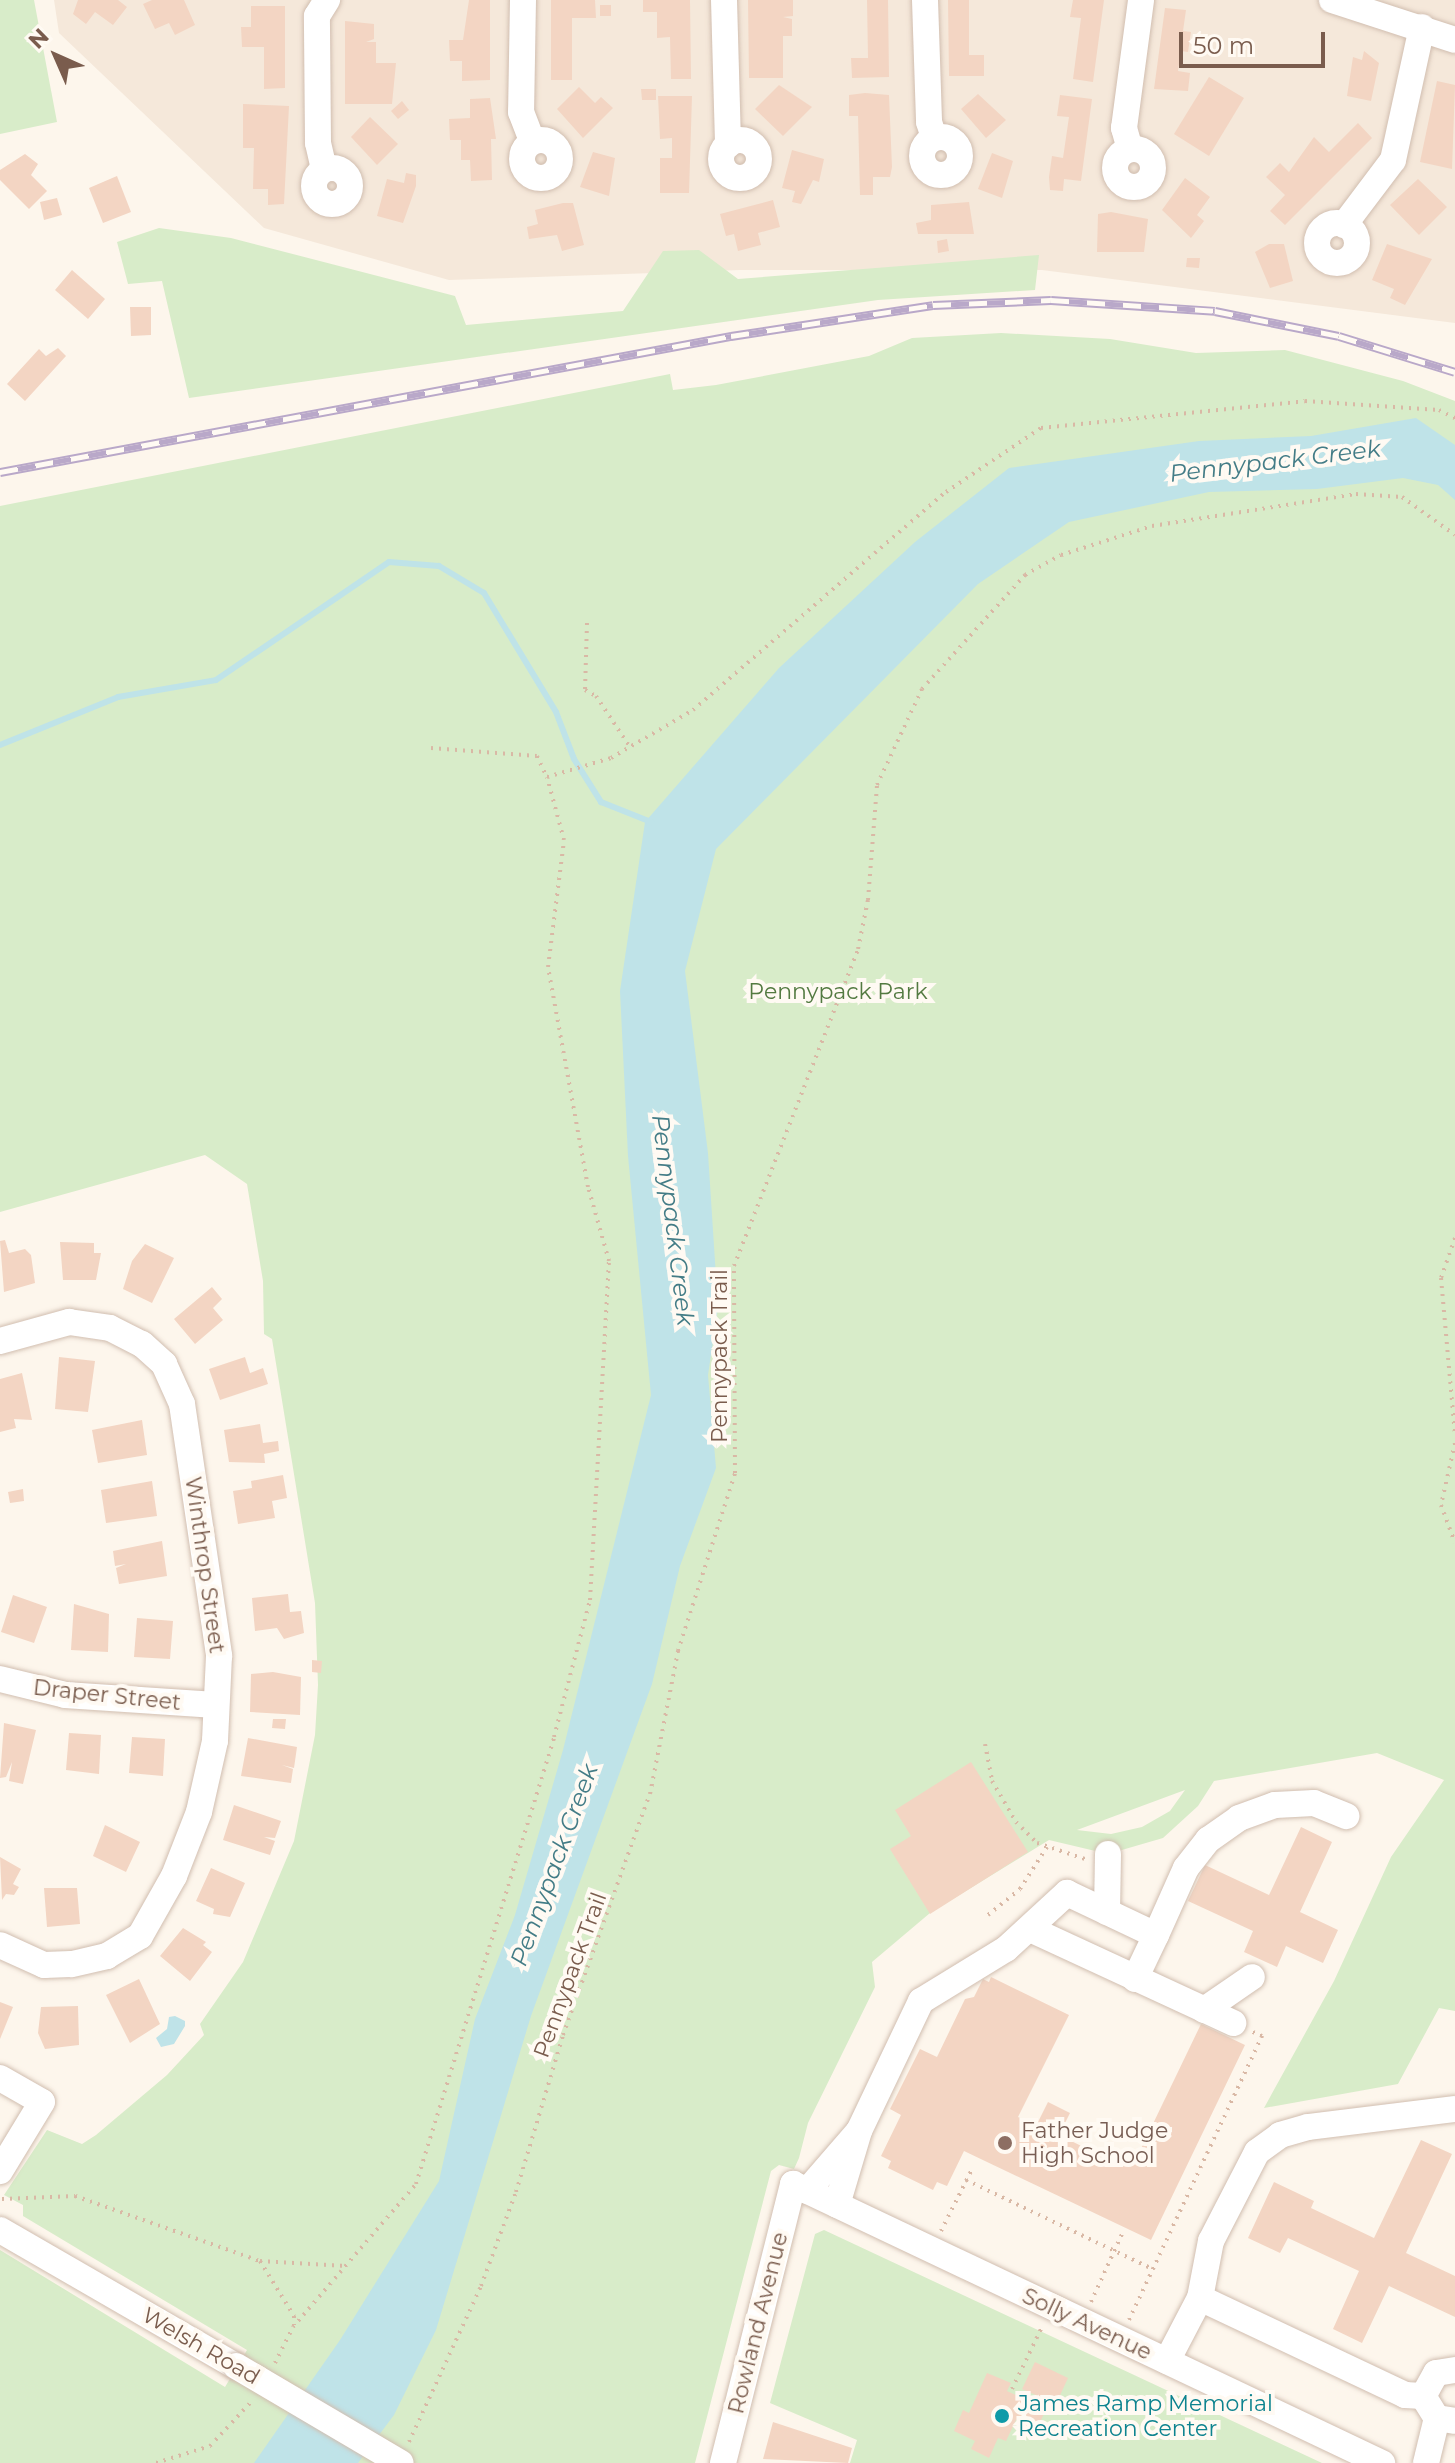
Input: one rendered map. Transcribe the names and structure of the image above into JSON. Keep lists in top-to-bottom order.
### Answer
{
  "streets": {
    "street": [
      "Winthrop Street",
      "Draper Street",
      "Rowland Avenue",
      "Solly Avenue",
      "Welsh Road"
    ],
    "path": ["Pennypack Trail"]
  },
  "crossings": [
    ["Pennypack Trail", "Welsh Road"],
    ["Winthrop Street", "Draper Street"],
    ["Rowland Avenue", "Solly Avenue"]
  ],
  "water": ["Pennypack Creek"],
  "parks": ["Pennypack Park"],
  "places": ["Father Judge High School", "James Ramp Memorial Recreation Center"],
  "scale_bar": "50 m",
  "north": "top left"
}
